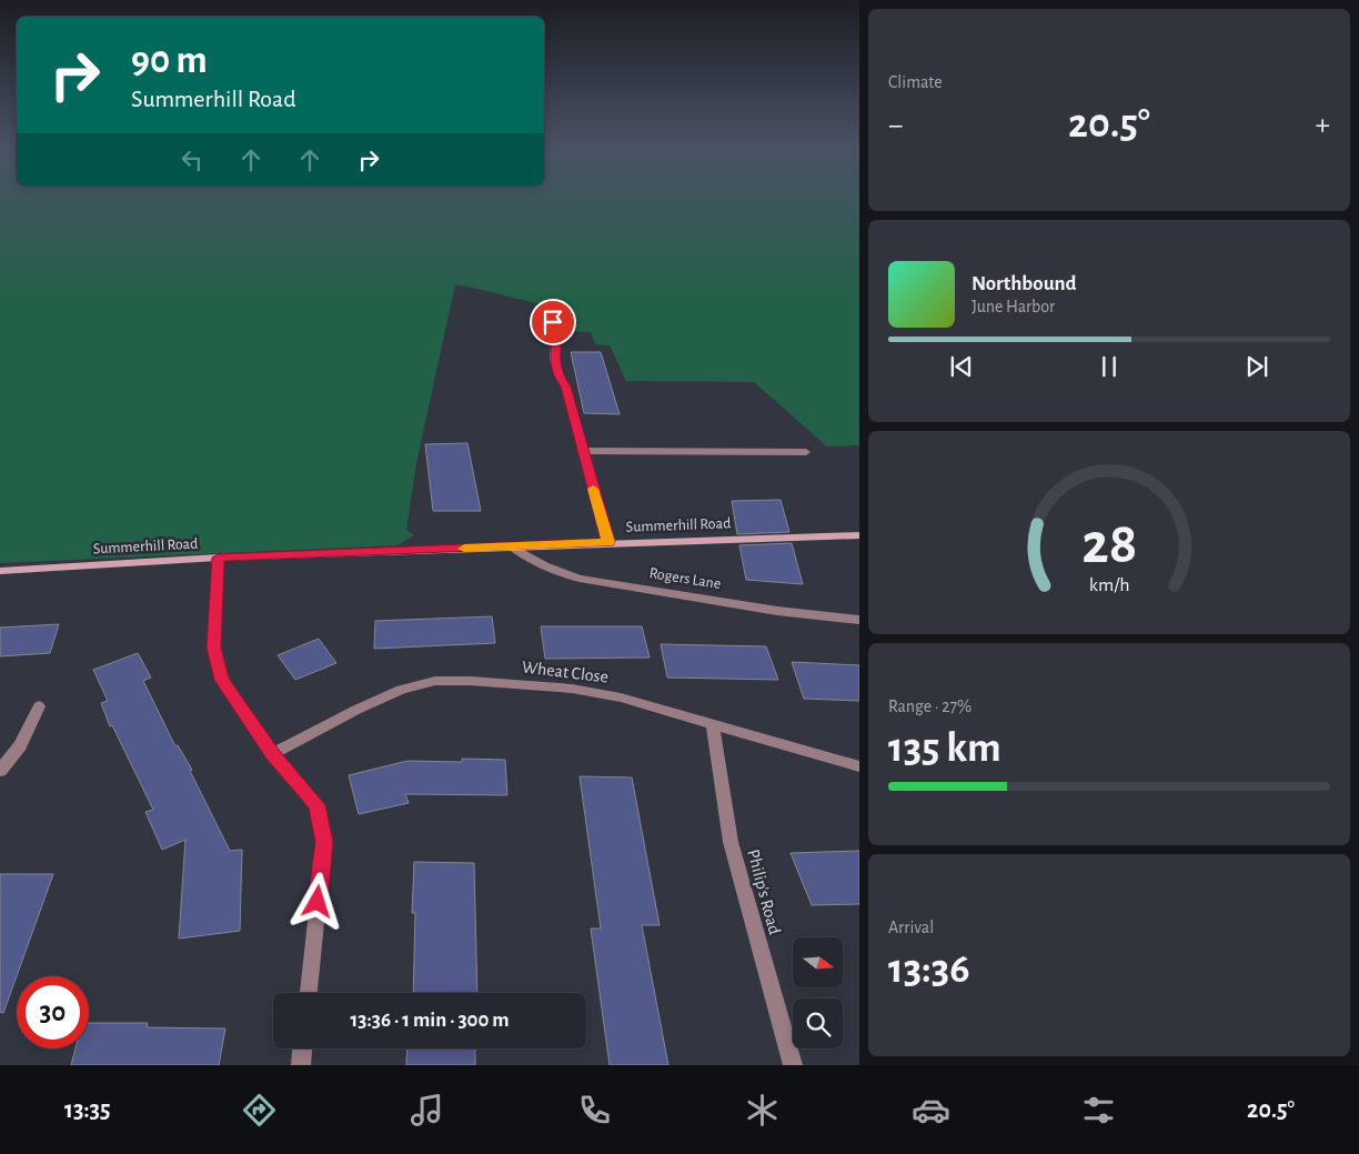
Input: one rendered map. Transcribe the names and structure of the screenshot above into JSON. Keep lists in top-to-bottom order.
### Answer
{
  "streets": {
    "street": [
      "Summerhill Road",
      "Rogers Lane",
      "Wheat Close",
      "Philip's Road"
    ]
  },
  "crossings": [
    ["Summerhill Road", "Rogers Lane"],
    ["Wheat Close", "Philip's Road"]
  ],
  "north": "right",
  "page": {
    "tile": [
      "Climate",
      ["Range · 27%", "135 km"],
      ["Arrival", "13:36"]
    ],
    "turn": ["90 m", "Summerhill Road"],
    "heat": ["−", "20.5°", "+"],
    "song": ["Northbound", "June Harbor"],
    "limit": "30",
    "trip": "13:36 · 1 min · 300 m",
    "tabs": ["13:35", "20.5°"],
    "gauge": ["28", "km/h"]
  }
}
